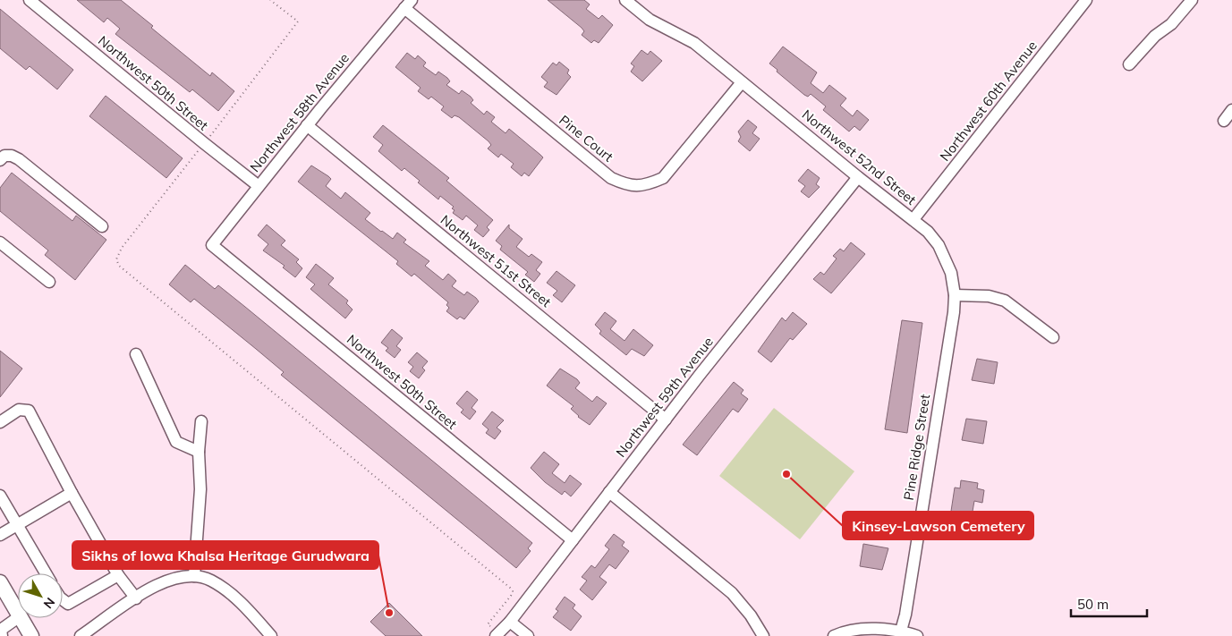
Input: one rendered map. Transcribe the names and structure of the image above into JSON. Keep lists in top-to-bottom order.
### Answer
{
  "streets": {
    "street": [
      "Northwest 50th Street",
      "Northwest 60th Avenue",
      "Northwest 58th Avenue",
      "Pine Court",
      "Northwest 52nd Street",
      "Northwest 51st Street",
      "Northwest 59th Avenue",
      "Pine Ridge Street"
    ]
  },
  "crossings": [
    ["Northwest 50th Street", "Northwest 58th Avenue"],
    ["Northwest 50th Street", "Northwest 59th Avenue"],
    ["Northwest 60th Avenue", "Northwest 52nd Street"],
    ["Northwest 58th Avenue", "Pine Court"],
    ["Northwest 58th Avenue", "Northwest 51st Street"],
    ["Pine Court", "Northwest 52nd Street"],
    ["Northwest 52nd Street", "Northwest 59th Avenue"],
    ["Northwest 52nd Street", "Pine Ridge Street"],
    ["Northwest 51st Street", "Northwest 59th Avenue"]
  ],
  "places": ["Kinsey-Lawson Cemetery", "Sikhs of Iowa Khalsa Heritage Gurudwara"],
  "scale_bar": "50 m",
  "north": "bottom right"
}
